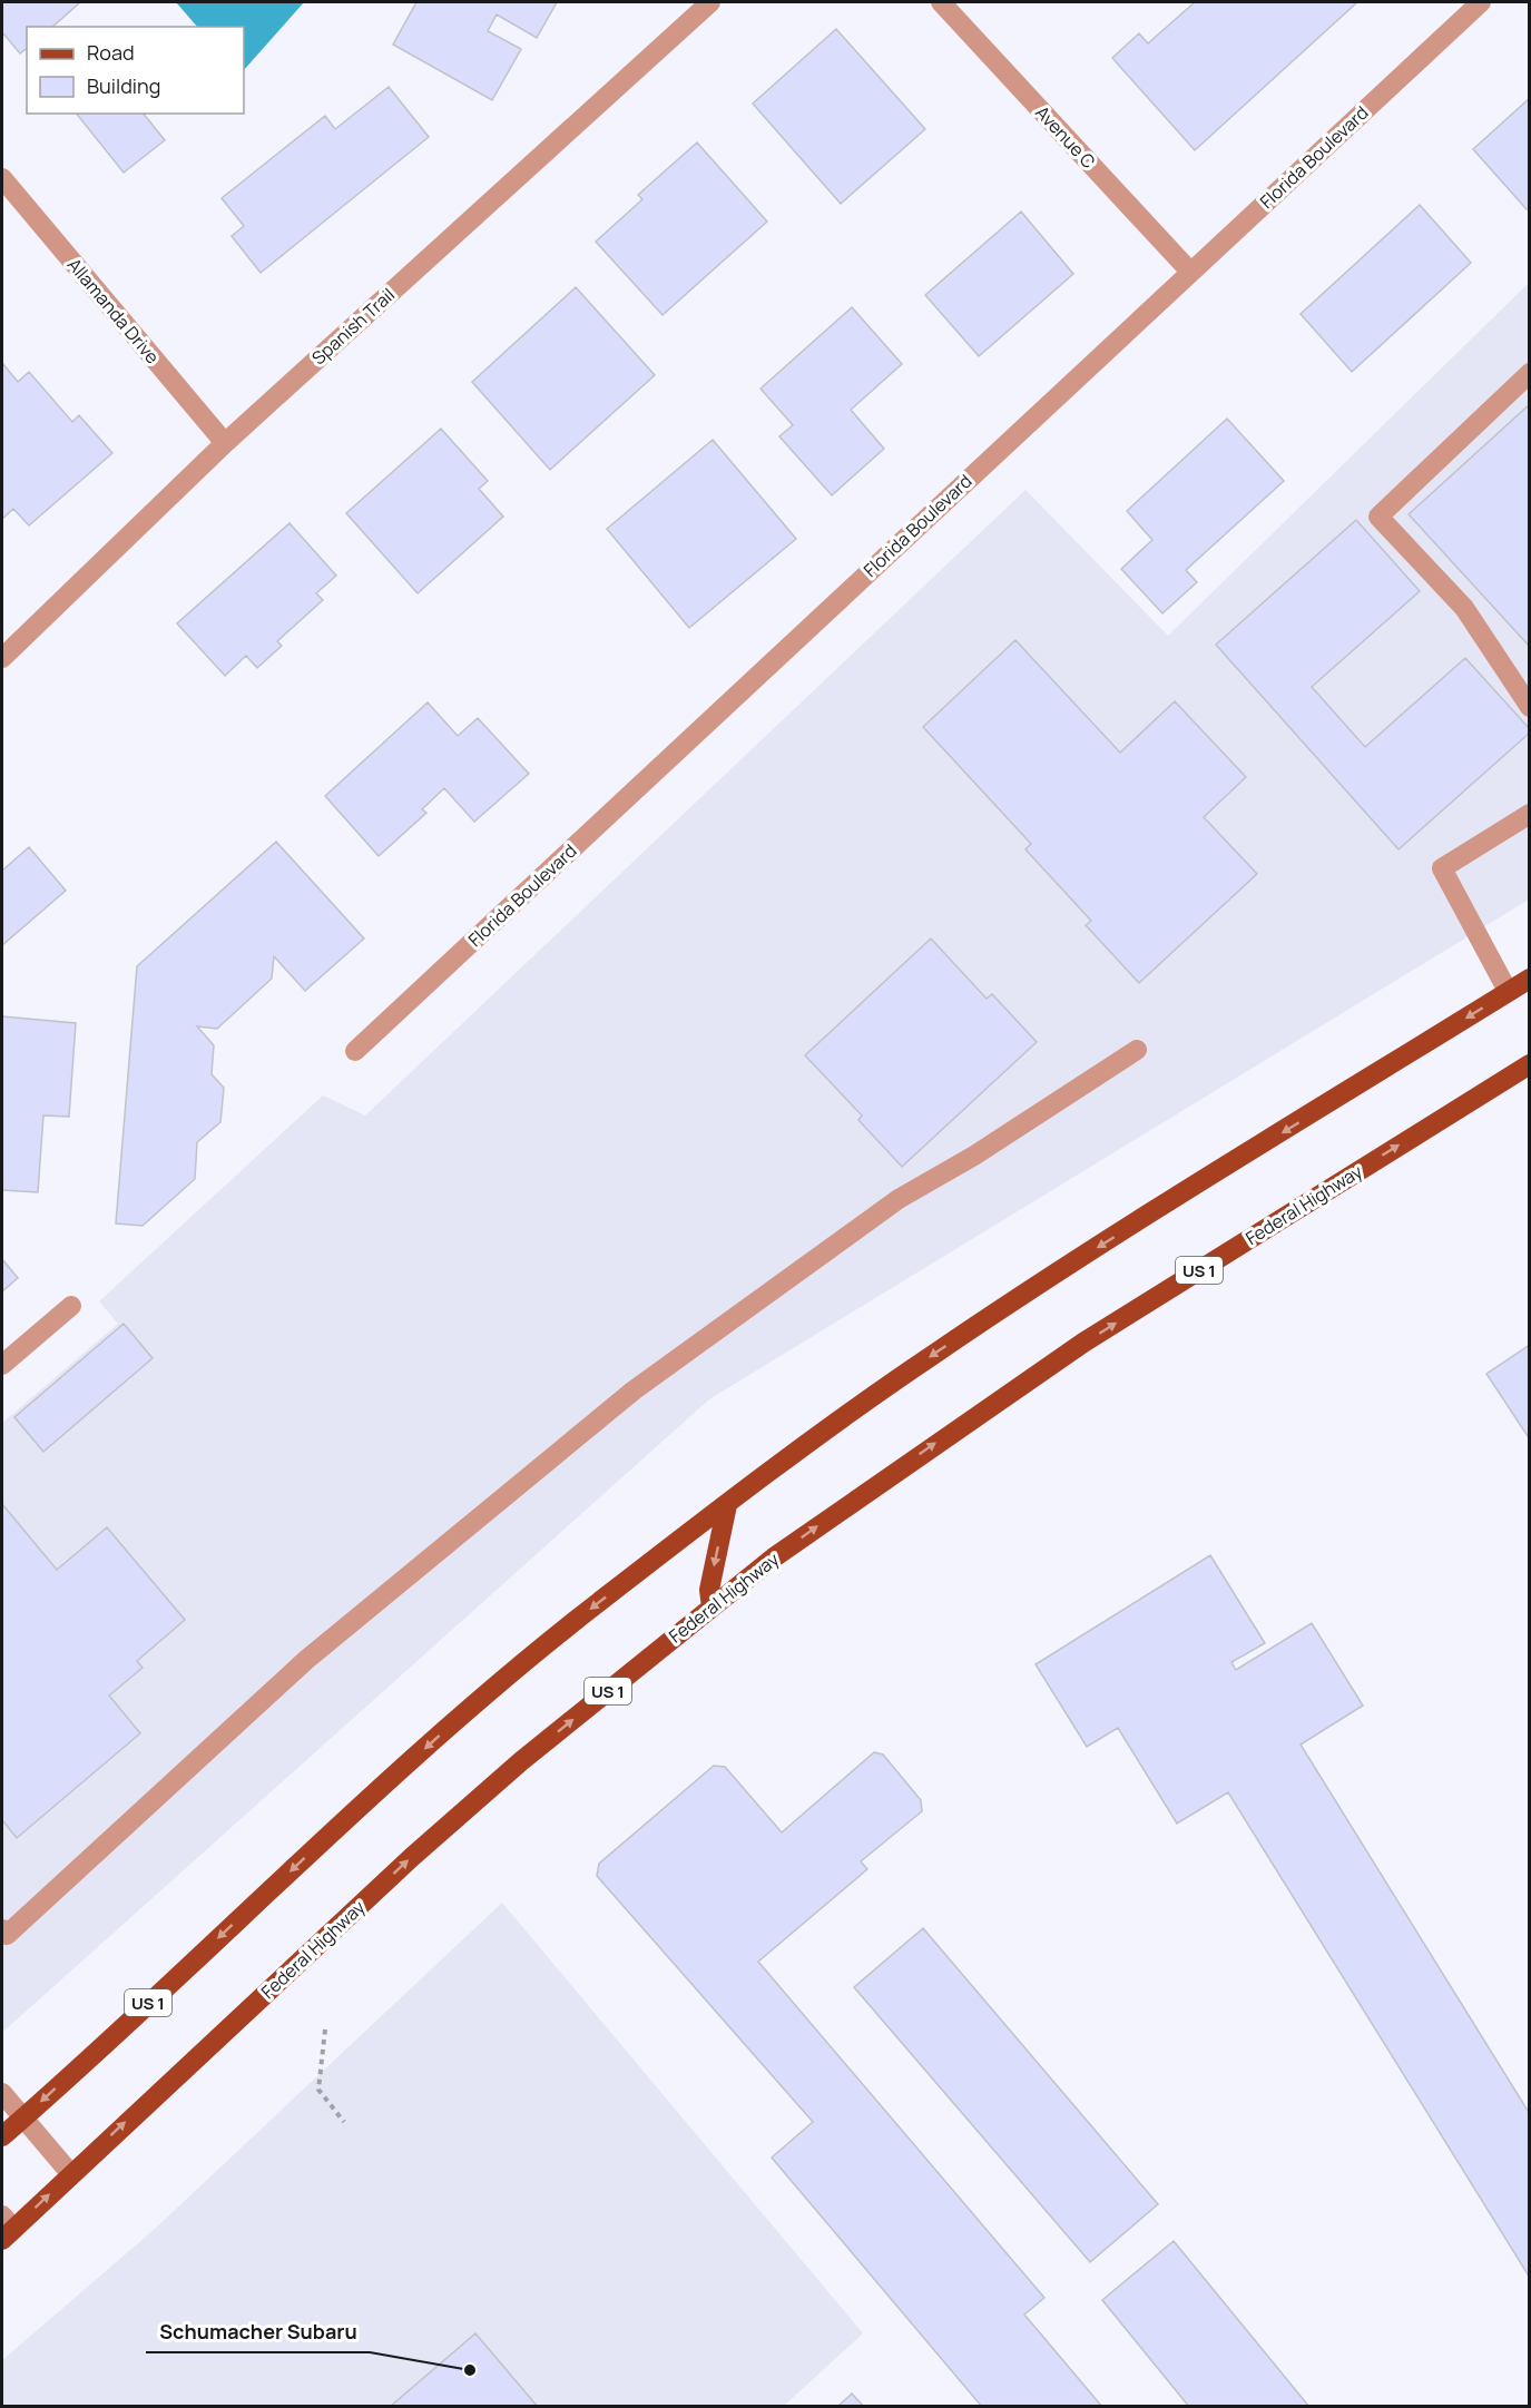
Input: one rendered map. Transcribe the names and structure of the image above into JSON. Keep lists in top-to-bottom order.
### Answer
{
  "streets": {
    "main road": ["Federal Highway", "US 1"],
    "street": [
      "Avenue C",
      "Florida Boulevard",
      "Allamanda Drive",
      "Spanish Trail"
    ]
  },
  "crossings": [
    ["Avenue C", "Florida Boulevard"],
    ["Allamanda Drive", "Spanish Trail"]
  ],
  "places": ["Schumacher Subaru"],
  "legend": ["Road", "Building"]
}
